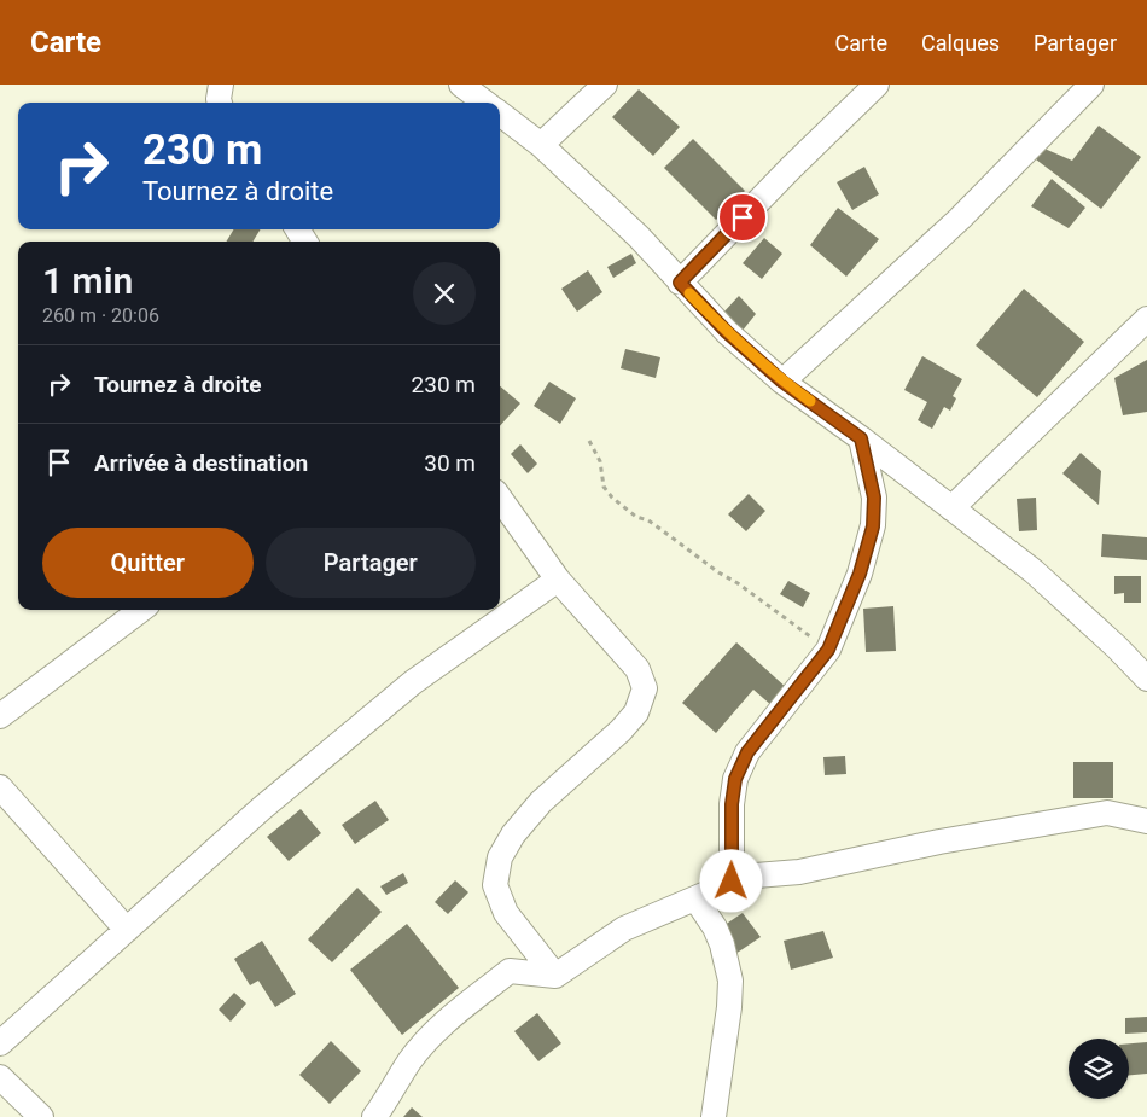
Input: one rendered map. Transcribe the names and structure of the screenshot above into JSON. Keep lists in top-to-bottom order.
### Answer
{
  "page": {
    "header": "Carte",
    "nav": ["Carte", "Calques", "Partager"],
    "turn": ["230 m", "Tournez à droite"],
    "heading": ["1 min", "260 m · 20:06"],
    "list": [
      {
        "name": "Tournez à droite",
        "value": "230 m"
      },
      {
        "name": "Arrivée à destination",
        "value": "30 m"
      }
    ],
    "buttons": ["Quitter", "Partager"]
  }
}
